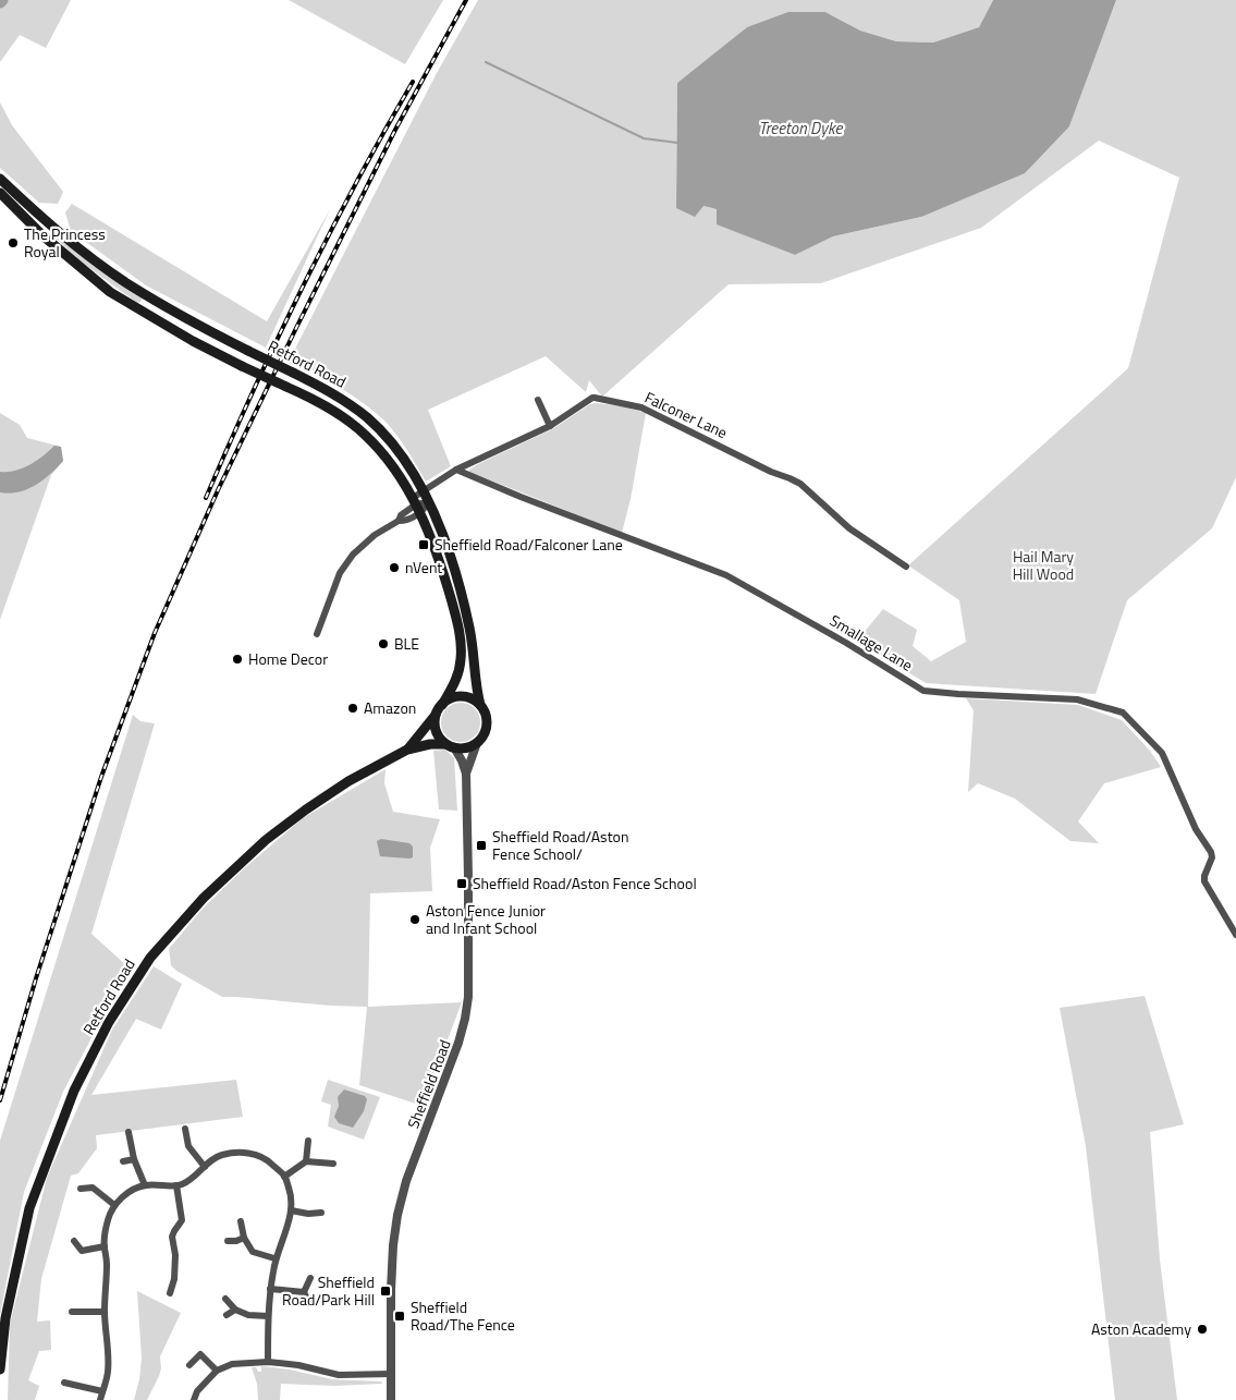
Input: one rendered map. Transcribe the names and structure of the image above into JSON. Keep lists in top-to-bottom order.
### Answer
{
  "streets": {
    "main road": ["Retford Road"],
    "street": ["Falconer Lane", "Smallage Lane", "Sheffield Road"]
  },
  "crossings": [
    ["Retford Road", "Falconer Lane"],
    ["Retford Road", "Sheffield Road"],
    ["Falconer Lane", "Smallage Lane"]
  ],
  "water": ["Treeton Dyke"],
  "parks": ["Hail Mary Hill Wood"],
  "places": {
    "other": [
      "The Princess Royal",
      "nVent",
      "BLE",
      "Home Decor",
      "Amazon",
      "Aston Fence Junior and Infant School",
      "Aston Academy"
    ],
    "transit": [
      "Sheffield Road/Falconer Lane",
      "Sheffield Road/Aston Fence School/",
      "Sheffield Road/Aston Fence School",
      "Sheffield Road/Park Hill",
      "Sheffield Road/The Fence"
    ]
  }
}
